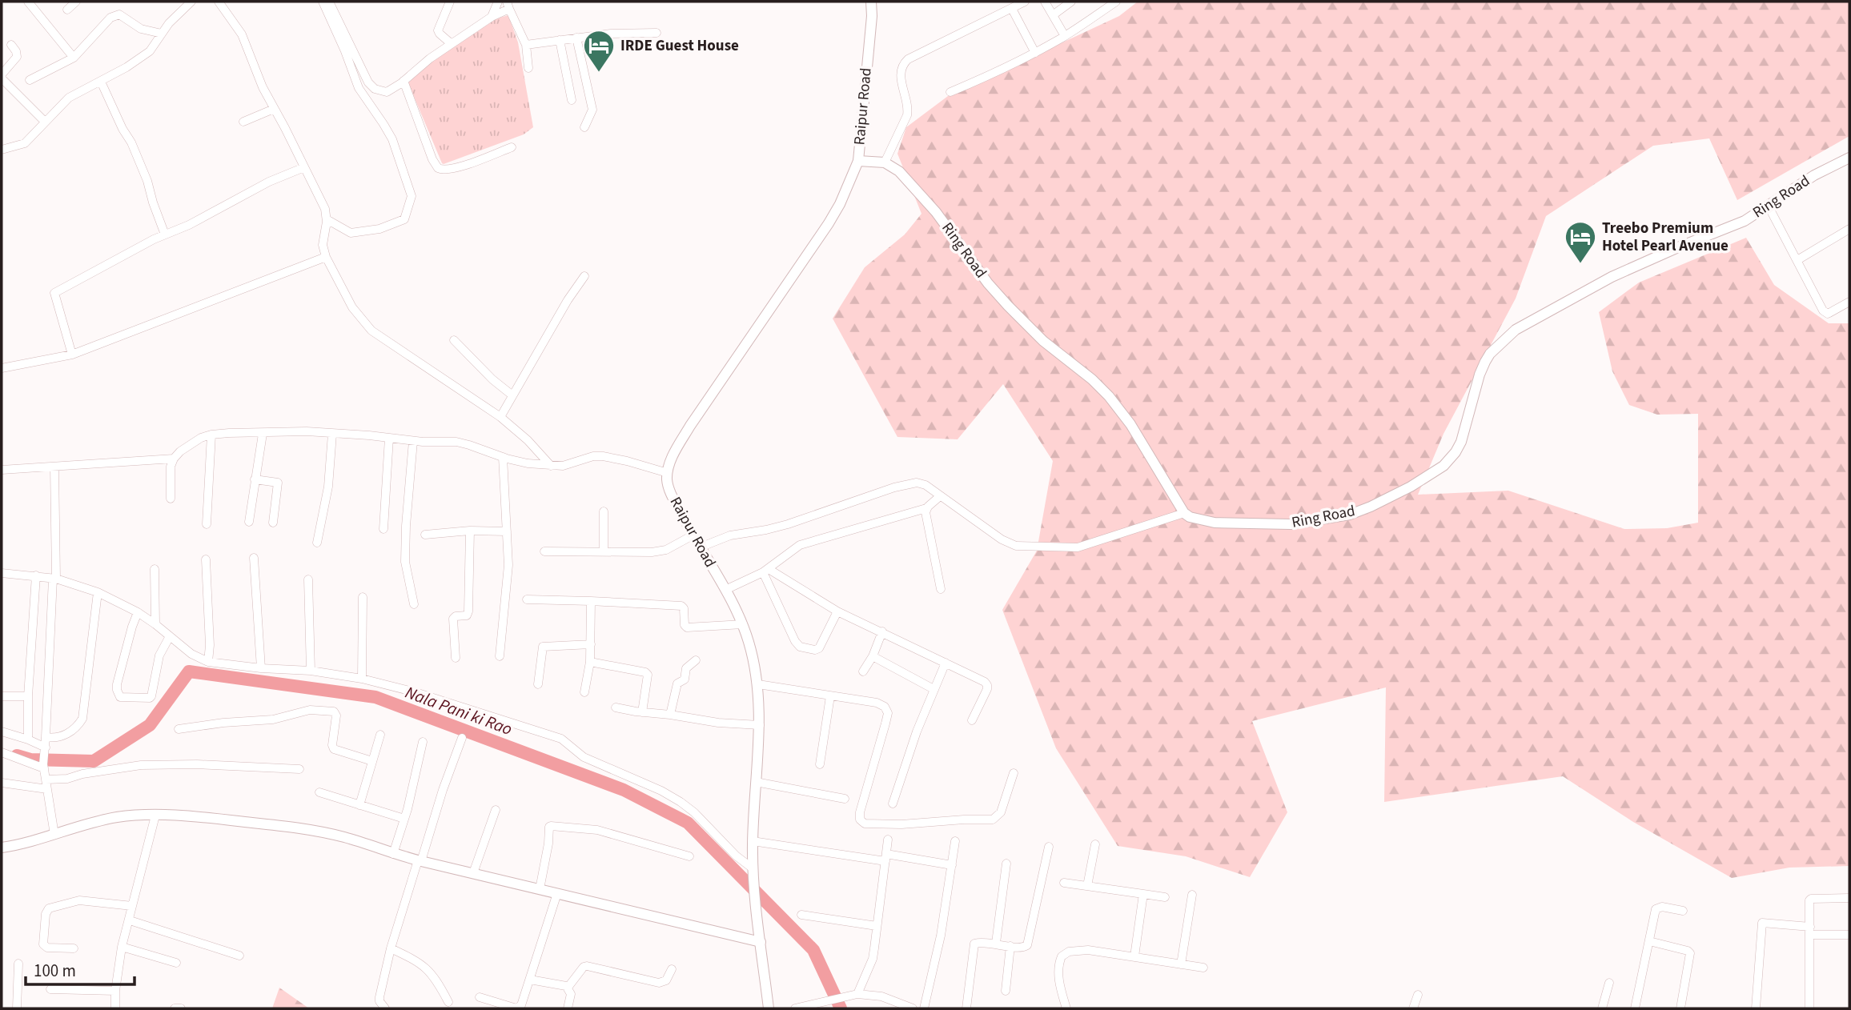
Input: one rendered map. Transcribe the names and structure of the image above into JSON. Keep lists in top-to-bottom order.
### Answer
{
  "streets": {
    "street": ["Raipur Road", "Ring Road"]
  },
  "water": ["Nala Pani ki Rao"],
  "places": {
    "hotel": ["IRDE Guest House", "Treebo Premium Hotel Pearl Avenue"]
  },
  "scale_bar": "100 m"
}
